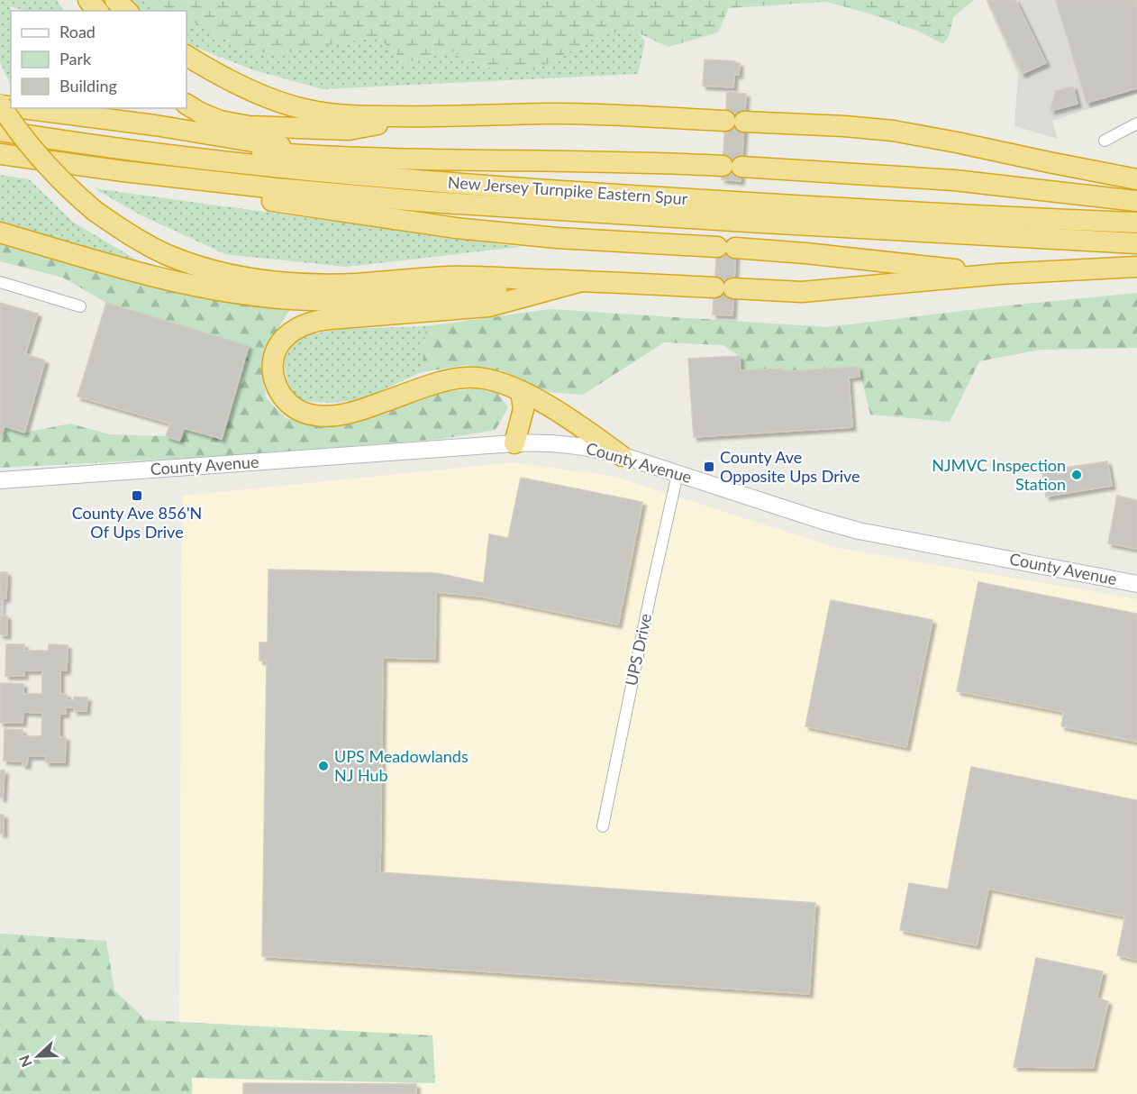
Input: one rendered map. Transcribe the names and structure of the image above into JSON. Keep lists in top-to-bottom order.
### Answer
{
  "streets": {
    "highway": ["New Jersey Turnpike Eastern Spur"],
    "main road": ["County Avenue"],
    "street": ["UPS Drive"]
  },
  "crossings": [
    ["County Avenue", "UPS Drive"]
  ],
  "places": {
    "transit": ["County Ave Opposite Ups Drive", "County Ave 856'N Of Ups Drive"],
    "other": ["NJMVC Inspection Station", "UPS Meadowlands NJ Hub"]
  },
  "legend": ["Road", "Park", "Building"],
  "north": "left"
}
